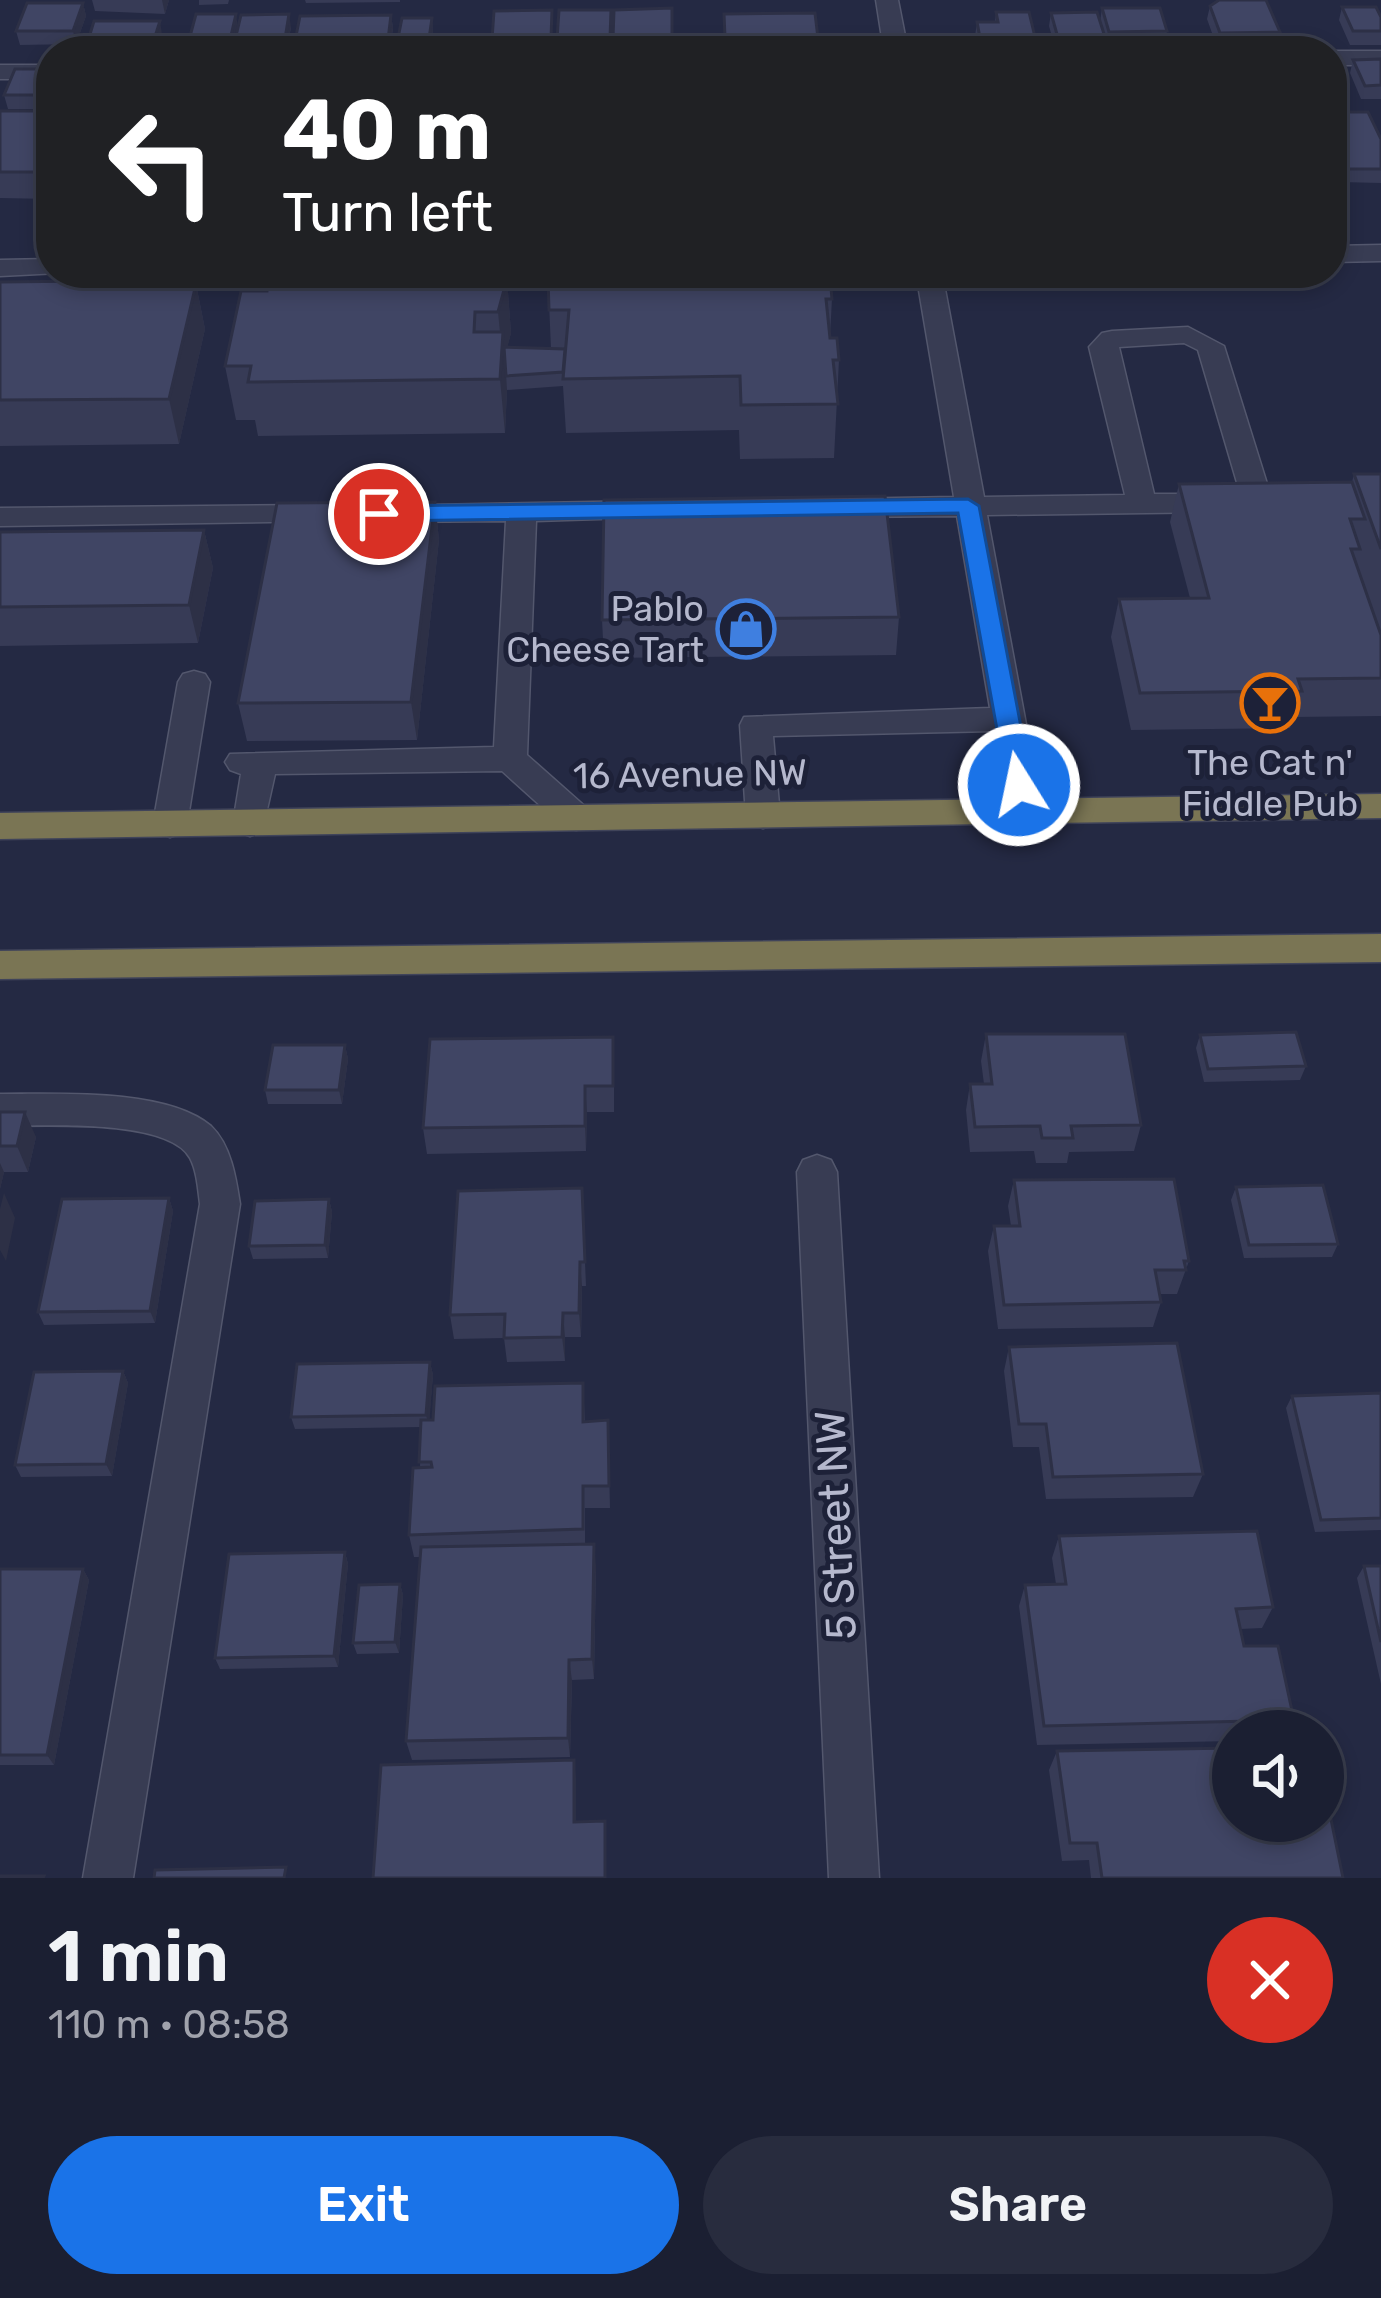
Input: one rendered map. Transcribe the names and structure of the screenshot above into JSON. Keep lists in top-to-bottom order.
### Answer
{
  "streets": {
    "highway": ["16 Avenue NW"],
    "street": ["5 Street NW"]
  },
  "places": {
    "shop": ["Pablo Cheese Tart"],
    "bar": ["The Cat n' Fiddle Pub"]
  },
  "page": {
    "turn": ["40 m", "Turn left"],
    "heading": ["1 min", "110 m · 08:58"],
    "buttons": ["Exit", "Share"]
  }
}
